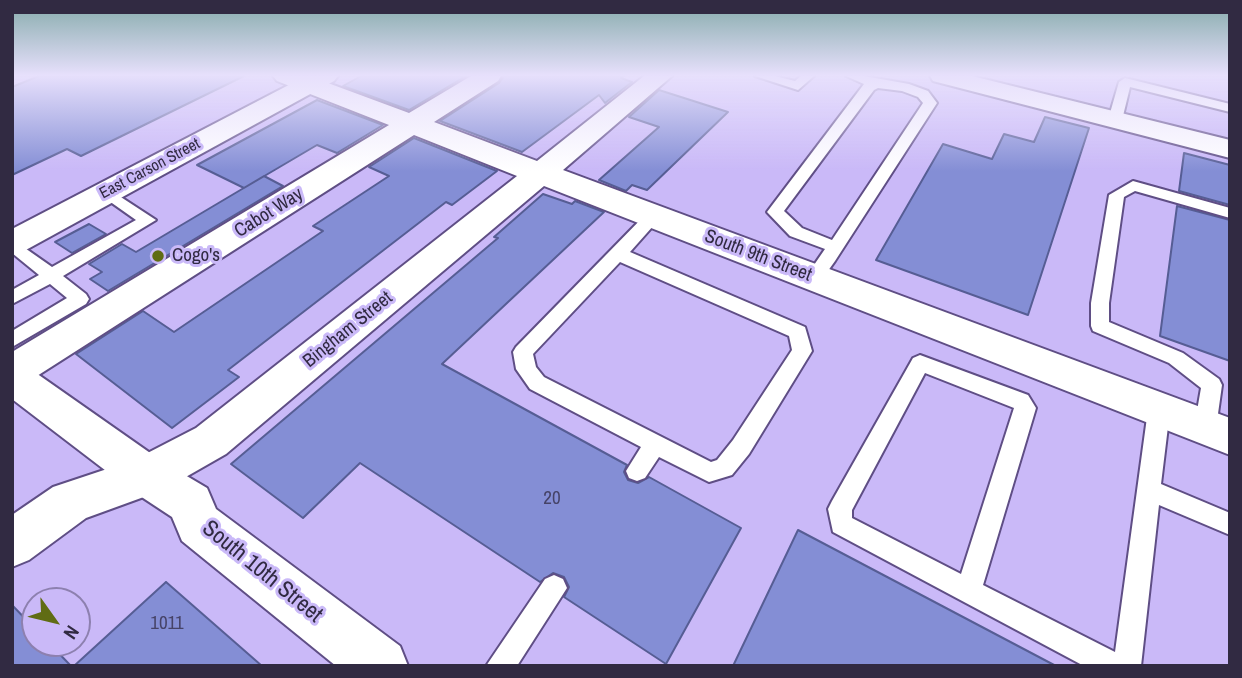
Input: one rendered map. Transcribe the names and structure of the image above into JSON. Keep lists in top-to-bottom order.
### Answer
{
  "streets": {
    "street": [
      "East Carson Street",
      "Cabot Way",
      "South 9th Street",
      "Bingham Street",
      "South 10th Street"
    ]
  },
  "crossings": [
    ["Cabot Way", "South 9th Street"],
    ["Cabot Way", "South 10th Street"],
    ["South 9th Street", "Bingham Street"],
    ["Bingham Street", "South 10th Street"]
  ],
  "places": ["Cogo's"],
  "house_numbers": ["20", "1011"],
  "north": "bottom right"
}
